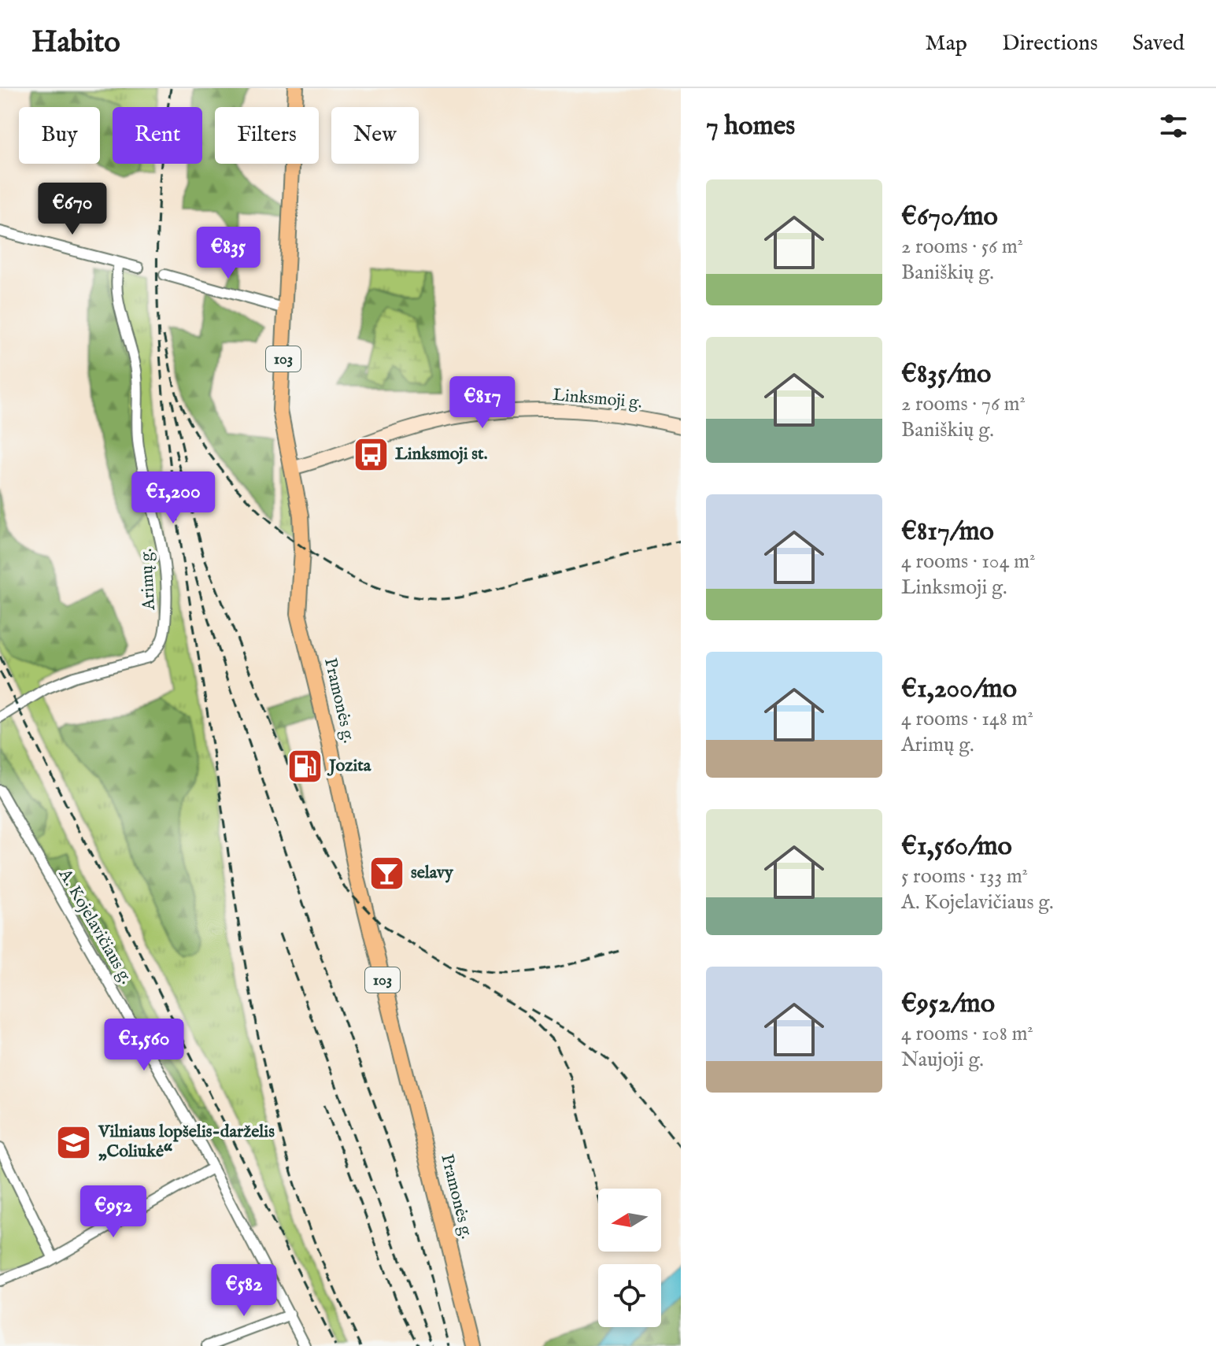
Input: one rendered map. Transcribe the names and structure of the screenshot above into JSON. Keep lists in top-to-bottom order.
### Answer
{
  "streets": {
    "main road": ["103", "Linksmoji g.", "Pramonės g."],
    "street": ["Arimų g.", "A. Kojelavičiaus g."]
  },
  "crossings": [
    ["Linksmoji g.", "Pramonės g."]
  ],
  "places": {
    "bus stop": ["Linksmoji st."],
    "fuel station": ["Jozita"],
    "bar": ["selavy"],
    "school or university": ["Vilniaus lopšelis-darželis „Coliukė“"]
  },
  "north": "left",
  "page": {
    "header": "Habito",
    "nav": ["Map", "Directions", "Saved"],
    "heading": "7 homes",
    "chip": [
      "Buy",
      "Rent",
      "Filters",
      "New"
    ],
    "list": [
      {
        "name": "€670/mo",
        "note": "2 rooms · 56 m² · Baniškių g."
      },
      {
        "name": "€835/mo",
        "note": "2 rooms · 76 m² · Baniškių g."
      },
      {
        "name": "€817/mo",
        "note": "4 rooms · 104 m² · Linksmoji g."
      },
      {
        "name": "€1,200/mo",
        "note": "4 rooms · 148 m² · Arimų g."
      },
      {
        "name": "€1,560/mo",
        "note": "5 rooms · 133 m² · A. Kojelavičiaus g."
      },
      {
        "name": "€952/mo",
        "note": "4 rooms · 108 m² · Naujoji g."
      }
    ],
    "price": [
      "€670",
      "€835",
      "€817",
      "€1,200",
      "€1,560",
      "€952",
      "€582"
    ]
  }
}
